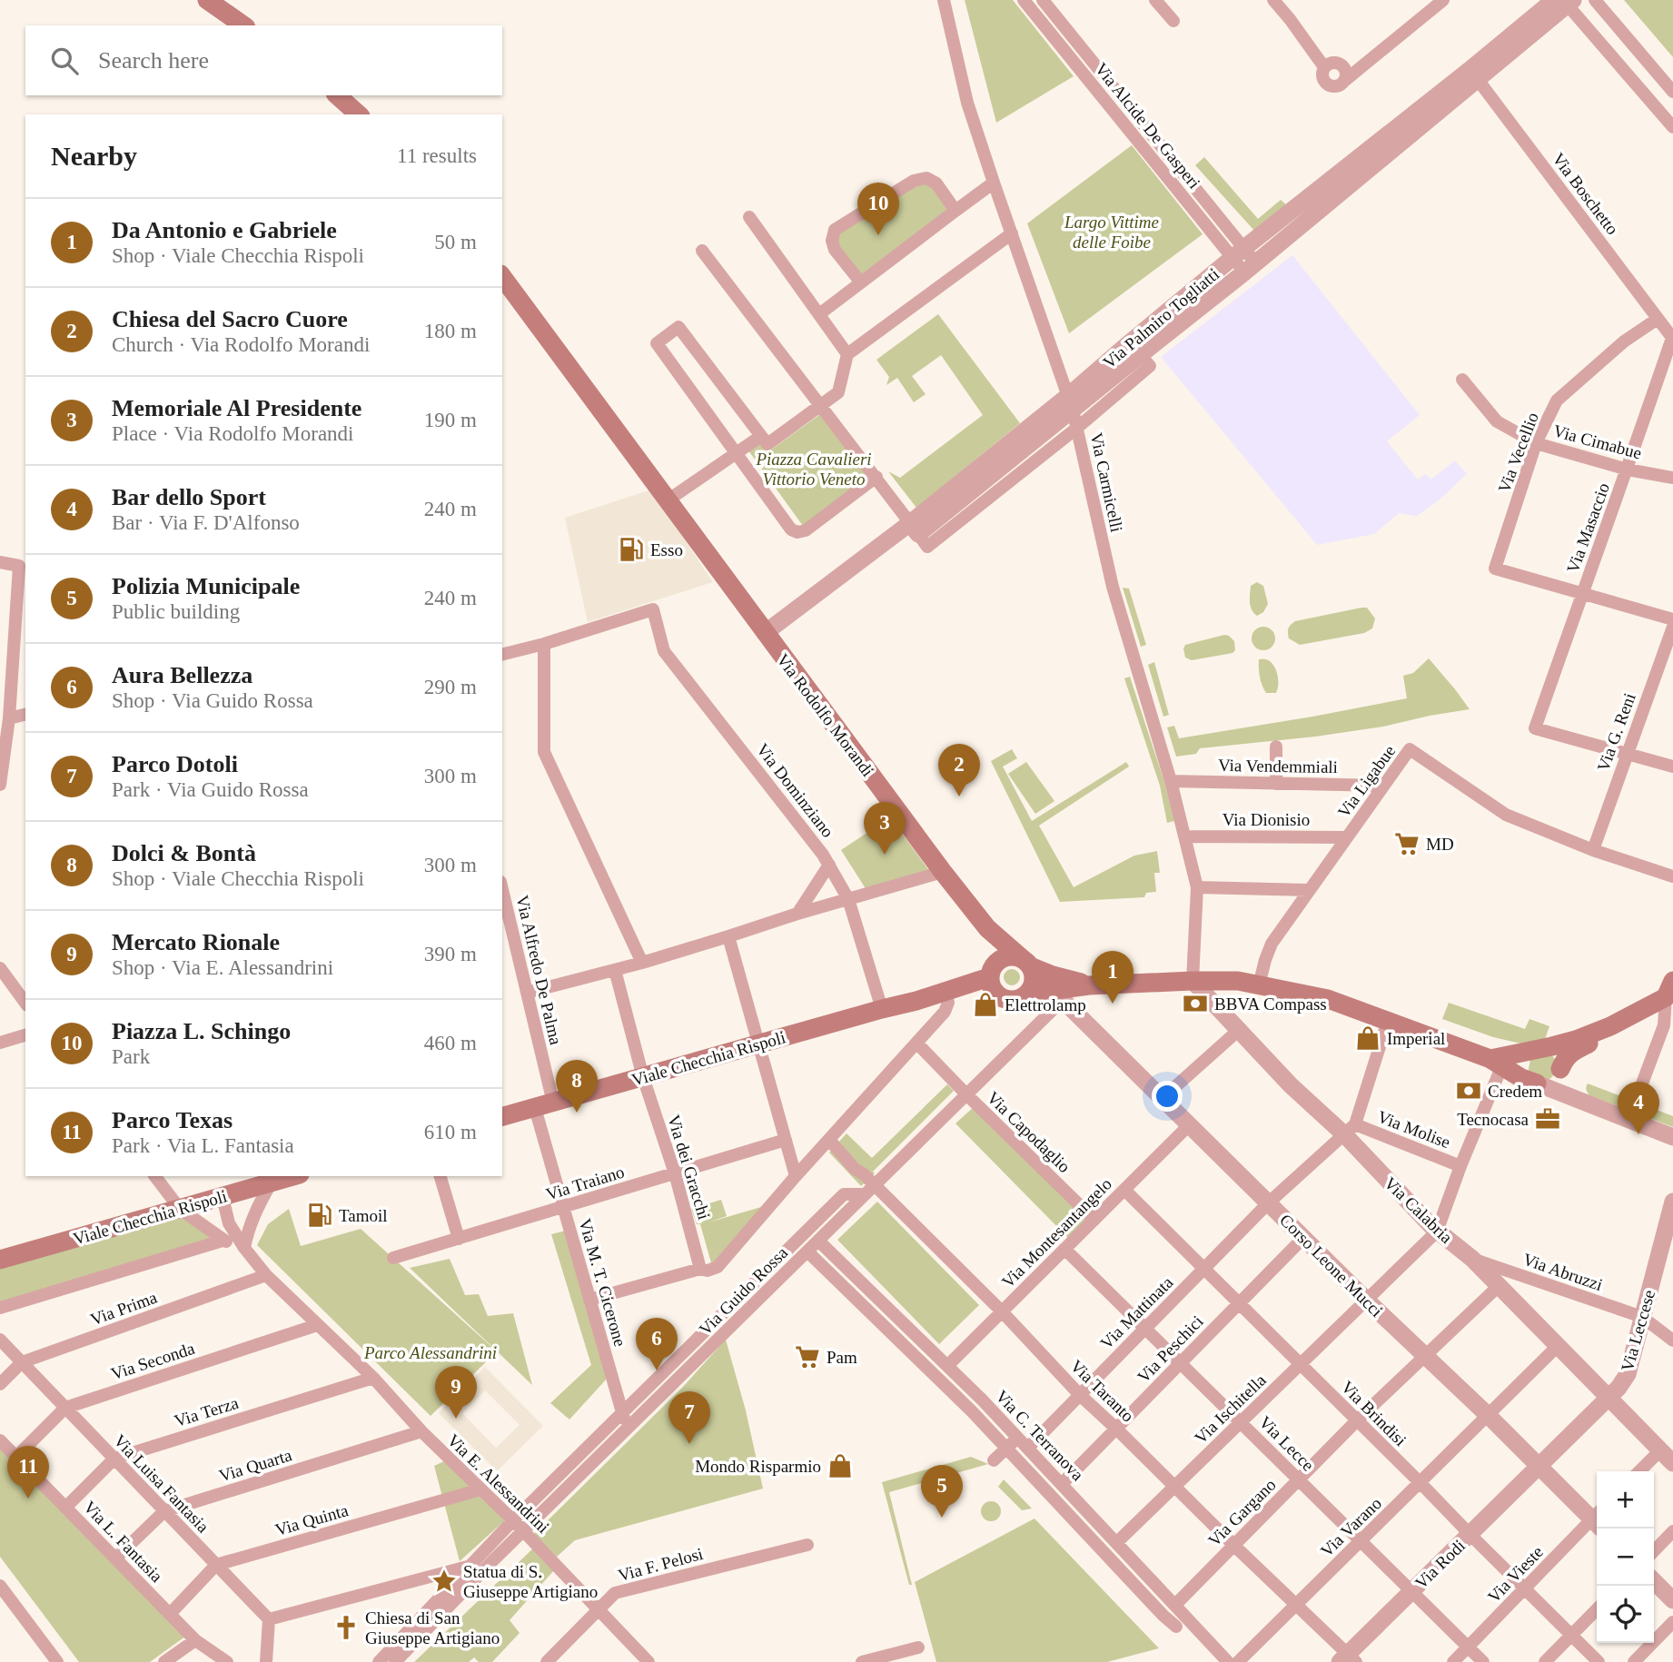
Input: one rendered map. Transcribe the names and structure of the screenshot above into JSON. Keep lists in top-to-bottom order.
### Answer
{
  "streets": {
    "main road": ["Via Rodolfo Morandi", "Viale Checchia Rispoli"],
    "street": [
      "Via Alcide De Gasperi",
      "Via Boschetto",
      "Via Palmiro Togliatti",
      "Via Cimabue",
      "Via Vecellio",
      "Via Carmicelli",
      "Via Masaccio",
      "Via G. Reni",
      "Via Vendemmiali",
      "Via Ligabue",
      "Via Dominziano",
      "Via Dionisio",
      "Via Alfredo De Palma",
      "Via Molise",
      "Via Capodaglio",
      "Via dei Gracchi",
      "Via Traiano",
      "Via Calabria",
      "Via Montesantangelo",
      "Corso Leone Mucci",
      "Via Abruzzi",
      "Via M. T. Cicerone",
      "Via Guido Rossa",
      "Via Prima",
      "Via Mattinata",
      "Via Leccese",
      "Via Peschici",
      "Via Seconda",
      "Via Taranto",
      "Via Ischitella",
      "Via Terza",
      "Via Brindisi",
      "Via C. Terranova",
      "Via Lecce",
      "Via Quarta",
      "Via Luisa Fantasia",
      "Via E. Alessandrini",
      "Via Gargano",
      "Via Quinta",
      "Via Varano",
      "Via L. Fantasia",
      "Via F. Pelosi",
      "Via Rodi",
      "Via Vieste"
    ]
  },
  "crossings": [
    ["Via Alcide De Gasperi", "Via Palmiro Togliatti"],
    ["Via Boschetto", "Via Palmiro Togliatti"],
    ["Via Boschetto", "Via Vecellio"],
    ["Via Boschetto", "Via Masaccio"],
    ["Via Palmiro Togliatti", "Via Carmicelli"],
    ["Via Palmiro Togliatti", "Via Rodolfo Morandi"],
    ["Via Cimabue", "Via Vecellio"],
    ["Via Cimabue", "Via Masaccio"],
    ["Via Vecellio", "Via Masaccio"],
    ["Via Carmicelli", "Via Vendemmiali"],
    ["Via Carmicelli", "Via Dionisio"],
    ["Via Carmicelli", "Viale Checchia Rispoli"],
    ["Via Carmicelli", "Via Calabria"],
    ["Via Masaccio", "Via G. Reni"],
    ["Via Rodolfo Morandi", "Viale Checchia Rispoli"],
    ["Via G. Reni", "Via Ligabue"],
    ["Via Vendemmiali", "Via Ligabue"],
    ["Via Ligabue", "Via Dionisio"],
    ["Via Ligabue", "Viale Checchia Rispoli"],
    ["Via Dominziano", "Viale Checchia Rispoli"],
    ["Via Alfredo De Palma", "Viale Checchia Rispoli"],
    ["Via Alfredo De Palma", "Via M. T. Cicerone"],
    ["Viale Checchia Rispoli", "Via dei Gracchi"],
    ["Viale Checchia Rispoli", "Via Calabria"],
    ["Viale Checchia Rispoli", "Corso Leone Mucci"],
    ["Viale Checchia Rispoli", "Via M. T. Cicerone"],
    ["Viale Checchia Rispoli", "Via Guido Rossa"],
    ["Viale Checchia Rispoli", "Via E. Alessandrini"],
    ["Via Molise", "Via Calabria"],
    ["Via Molise", "Via Mattinata"],
    ["Via Capodaglio", "Via Montesantangelo"],
    ["Via Capodaglio", "Via Guido Rossa"],
    ["Via dei Gracchi", "Via Traiano"],
    ["Via Traiano", "Via M. T. Cicerone"],
    ["Via Calabria", "Via Abruzzi"],
    ["Via Calabria", "Via Mattinata"],
    ["Via Calabria", "Via Leccese"],
    ["Via Calabria", "Via Ischitella"],
    ["Via Calabria", "Via Gargano"],
    ["Via Calabria", "Via Varano"],
    ["Via Montesantangelo", "Corso Leone Mucci"],
    ["Via Montesantangelo", "Via Taranto"],
    ["Via Montesantangelo", "Via Brindisi"],
    ["Via Montesantangelo", "Via C. Terranova"],
    ["Via Montesantangelo", "Via Lecce"],
    ["Corso Leone Mucci", "Via Guido Rossa"],
    ["Corso Leone Mucci", "Via Mattinata"],
    ["Corso Leone Mucci", "Via Leccese"],
    ["Corso Leone Mucci", "Via Peschici"],
    ["Corso Leone Mucci", "Via Ischitella"],
    ["Corso Leone Mucci", "Via Gargano"],
    ["Corso Leone Mucci", "Via Varano"],
    ["Corso Leone Mucci", "Via Rodi"],
    ["Via Abruzzi", "Via Leccese"],
    ["Via M. T. Cicerone", "Via Guido Rossa"],
    ["Via Guido Rossa", "Via Taranto"],
    ["Via Guido Rossa", "Via C. Terranova"],
    ["Via Guido Rossa", "Via E. Alessandrini"],
    ["Via Prima", "Via Luisa Fantasia"],
    ["Via Prima", "Via E. Alessandrini"],
    ["Via Mattinata", "Via Taranto"],
    ["Via Mattinata", "Via Brindisi"],
    ["Via Mattinata", "Via C. Terranova"],
    ["Via Mattinata", "Via Lecce"],
    ["Via Leccese", "Via Rodi"],
    ["Via Peschici", "Via Taranto"],
    ["Via Peschici", "Via Brindisi"],
    ["Via Peschici", "Via C. Terranova"],
    ["Via Peschici", "Via Lecce"],
    ["Via Seconda", "Via Luisa Fantasia"],
    ["Via Seconda", "Via E. Alessandrini"],
    ["Via Seconda", "Via L. Fantasia"],
    ["Via Taranto", "Via Ischitella"],
    ["Via Taranto", "Via Gargano"],
    ["Via Taranto", "Via Varano"],
    ["Via Taranto", "Via Rodi"],
    ["Via Ischitella", "Via Brindisi"],
    ["Via Ischitella", "Via C. Terranova"],
    ["Via Ischitella", "Via Lecce"],
    ["Via Terza", "Via Luisa Fantasia"],
    ["Via Terza", "Via E. Alessandrini"],
    ["Via Terza", "Via L. Fantasia"],
    ["Via Brindisi", "Via Gargano"],
    ["Via Brindisi", "Via Varano"],
    ["Via Brindisi", "Via Rodi"],
    ["Via Brindisi", "Via Vieste"],
    ["Via C. Terranova", "Via Gargano"],
    ["Via Lecce", "Via Gargano"],
    ["Via Lecce", "Via Varano"],
    ["Via Lecce", "Via Rodi"],
    ["Via Lecce", "Via Vieste"],
    ["Via Quarta", "Via Luisa Fantasia"],
    ["Via Quarta", "Via E. Alessandrini"],
    ["Via Quarta", "Via L. Fantasia"],
    ["Via Luisa Fantasia", "Via Quinta"],
    ["Via E. Alessandrini", "Via Quinta"],
    ["Via E. Alessandrini", "Via F. Pelosi"]
  ],
  "parks": ["Largo Vittime delle Foibe", "Piazza Cavalieri Vittorio Veneto", "Parco Alessandrini"],
  "places": {
    "fuel station": ["Esso", "Tamoil"],
    "supermarket": ["MD", "Pam"],
    "bank": ["BBVA Compass", "Credem"],
    "shop": ["Elettrolamp", "Imperial", "Mondo Risparmio"],
    "office": ["Tecnocasa"],
    "place": ["Statua di S. Giuseppe Artigiano"],
    "church": ["Chiesa di San Giuseppe Artigiano"]
  },
  "page": {
    "search": "Search here",
    "heading": ["Nearby", "11 results"],
    "pins": [
      "10",
      "2",
      "3",
      "1",
      "8",
      "4",
      "6",
      "9",
      "7",
      "11",
      "5"
    ],
    "list": [
      {
        "mark": "1",
        "name": "Da Antonio e Gabriele",
        "note": "Shop · Viale Checchia Rispoli",
        "value": "50 m"
      },
      {
        "mark": "2",
        "name": "Chiesa del Sacro Cuore",
        "note": "Church · Via Rodolfo Morandi",
        "value": "180 m"
      },
      {
        "mark": "3",
        "name": "Memoriale Al Presidente",
        "note": "Place · Via Rodolfo Morandi",
        "value": "190 m"
      },
      {
        "mark": "4",
        "name": "Bar dello Sport",
        "note": "Bar · Via F. D'Alfonso",
        "value": "240 m"
      },
      {
        "mark": "5",
        "name": "Polizia Municipale",
        "note": "Public building",
        "value": "240 m"
      },
      {
        "mark": "6",
        "name": "Aura Bellezza",
        "note": "Shop · Via Guido Rossa",
        "value": "290 m"
      },
      {
        "mark": "7",
        "name": "Parco Dotoli",
        "note": "Park · Via Guido Rossa",
        "value": "300 m"
      },
      {
        "mark": "8",
        "name": "Dolci & Bontà",
        "note": "Shop · Viale Checchia Rispoli",
        "value": "300 m"
      },
      {
        "mark": "9",
        "name": "Mercato Rionale",
        "note": "Shop · Via E. Alessandrini",
        "value": "390 m"
      },
      {
        "mark": "10",
        "name": "Piazza L. Schingo",
        "note": "Park",
        "value": "460 m"
      },
      {
        "mark": "11",
        "name": "Parco Texas",
        "note": "Park · Via L. Fantasia",
        "value": "610 m"
      }
    ],
    "map_buttons": ["+", "−"]
  }
}
